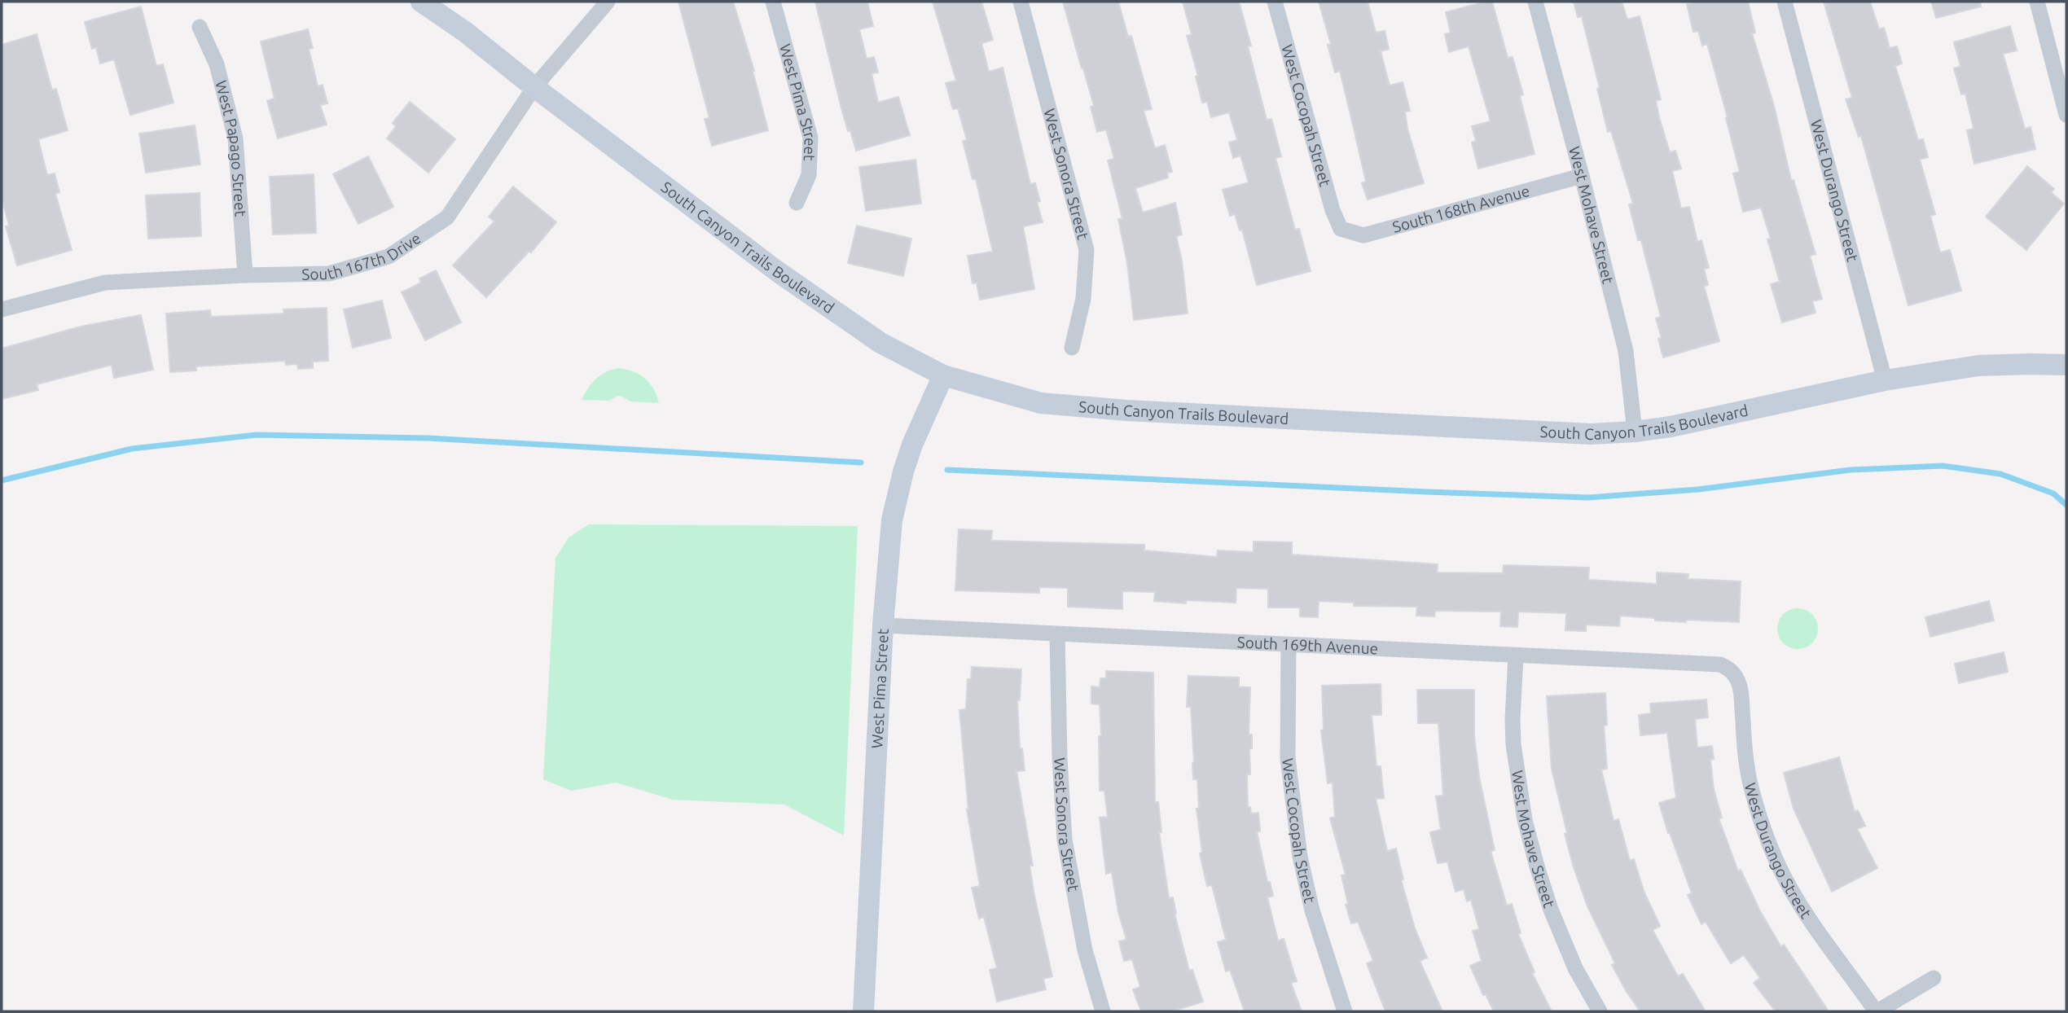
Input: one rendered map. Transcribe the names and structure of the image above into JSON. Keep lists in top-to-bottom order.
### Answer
{
  "streets": {
    "street": [
      "West Pima Street",
      "West Cocopah Street",
      "West Papago Street",
      "West Sonora Street",
      "West Durango Street",
      "South 168th Avenue",
      "West Mohave Street",
      "South Canyon Trails Boulevard",
      "South 167th Drive",
      "South 169th Avenue"
    ]
  },
  "crossings": [
    ["West Pima Street", "South Canyon Trails Boulevard"],
    ["West Pima Street", "South 169th Avenue"],
    ["West Cocopah Street", "South 168th Avenue"],
    ["West Cocopah Street", "South 169th Avenue"],
    ["West Papago Street", "South 167th Drive"],
    ["West Sonora Street", "South 169th Avenue"],
    ["West Durango Street", "South Canyon Trails Boulevard"],
    ["West Durango Street", "South 169th Avenue"],
    ["South 168th Avenue", "West Mohave Street"],
    ["West Mohave Street", "South Canyon Trails Boulevard"],
    ["West Mohave Street", "South 169th Avenue"],
    ["South Canyon Trails Boulevard", "South 167th Drive"]
  ]
}
